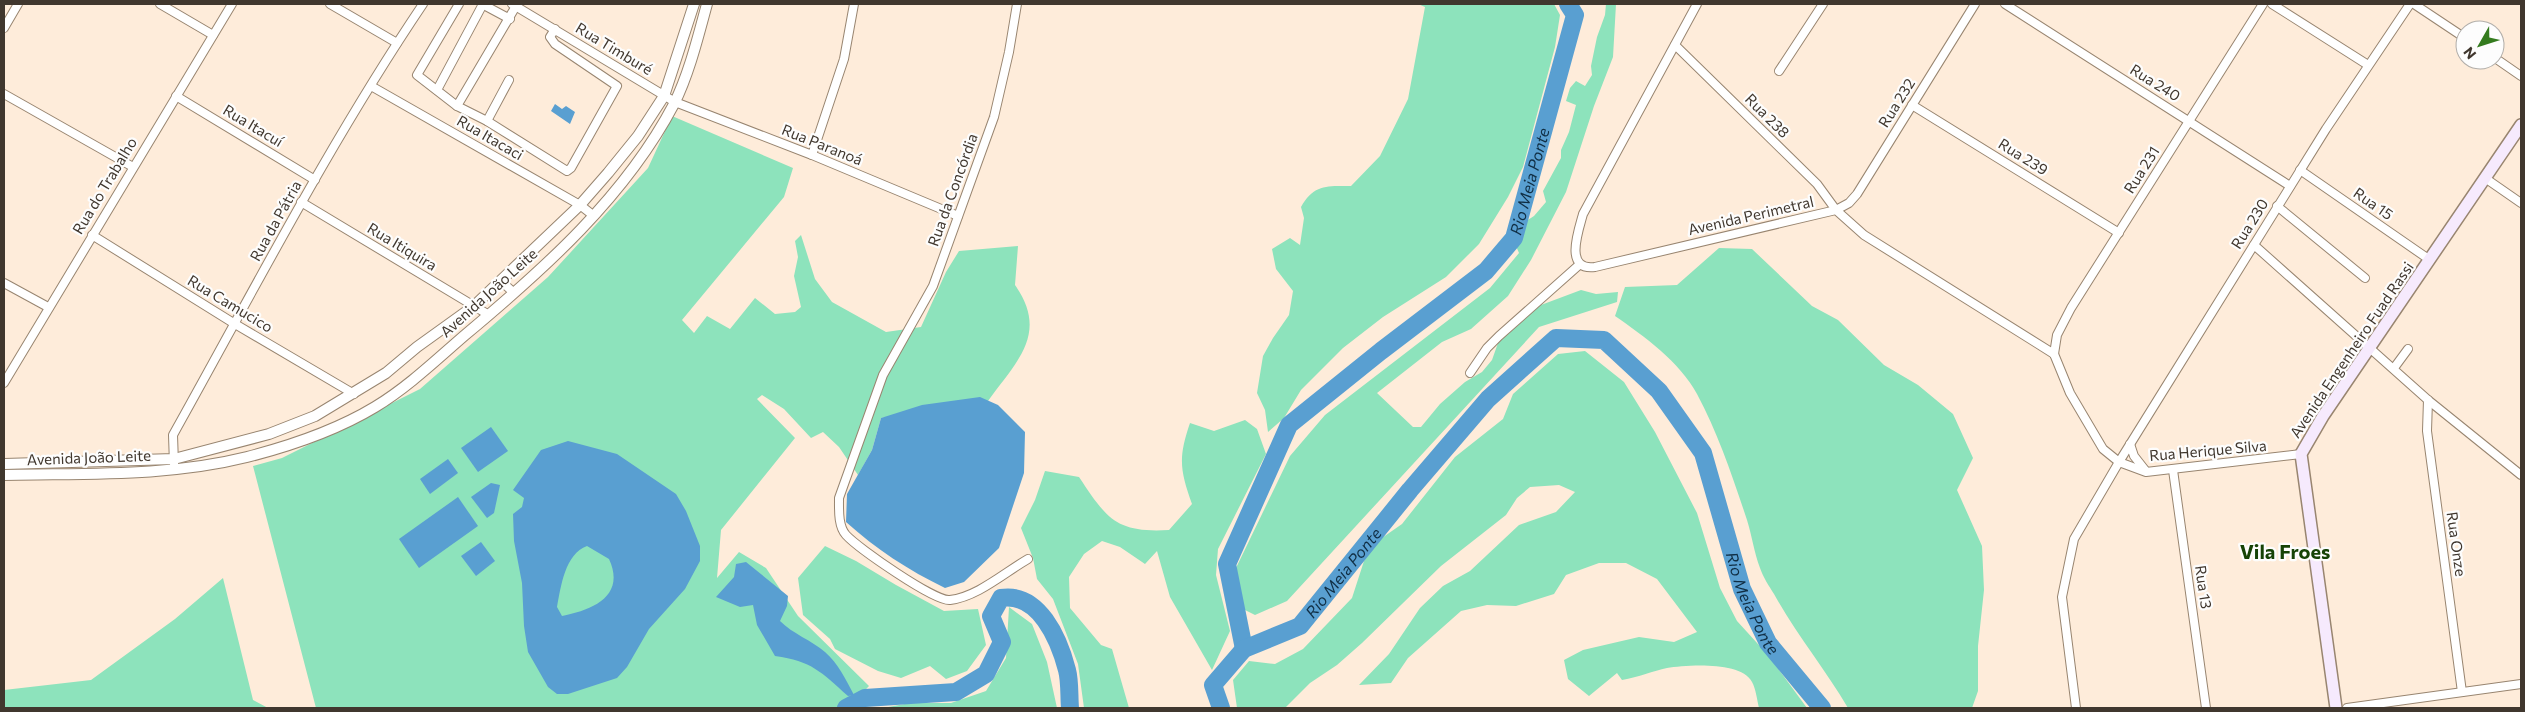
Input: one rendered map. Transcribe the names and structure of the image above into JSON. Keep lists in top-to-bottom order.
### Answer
{
  "streets": {
    "main road": ["Avenida Engenheiro Fuad Rassi"],
    "street": [
      "Rua Timburé",
      "Rua 240",
      "Rua 232",
      "Rua 238",
      "Rua Itacuí",
      "Rua Itacaci",
      "Rua Paranoá",
      "Rua 239",
      "Rua 231",
      "Rua do Trabalho",
      "Rua da Concórdia",
      "Rua 15",
      "Avenida Perimetral",
      "Rua da Pátria",
      "Rua 230",
      "Rua Itiquira",
      "Avenida João Leite",
      "Rua Camucico",
      "Rua Herique Silva",
      "Rua Onze",
      "Rua 13"
    ]
  },
  "crossings": [
    ["Rua Timburé", "Rua Paranoá"],
    ["Rua Timburé", "Avenida João Leite"],
    ["Rua 240", "Rua 231"],
    ["Rua 240", "Rua 230"],
    ["Rua 232", "Rua 238"],
    ["Rua 232", "Rua 239"],
    ["Rua 232", "Avenida Perimetral"],
    ["Rua 238", "Avenida Perimetral"],
    ["Rua Itacuí", "Rua do Trabalho"],
    ["Rua Itacuí", "Rua da Pátria"],
    ["Rua Itacaci", "Rua da Pátria"],
    ["Rua Itacaci", "Avenida João Leite"],
    ["Rua Paranoá", "Rua da Concórdia"],
    ["Rua Paranoá", "Avenida João Leite"],
    ["Rua 239", "Rua 231"],
    ["Rua 231", "Avenida Perimetral"],
    ["Rua do Trabalho", "Rua Camucico"],
    ["Rua 15", "Rua 230"],
    ["Rua 15", "Avenida Engenheiro Fuad Rassi"],
    ["Rua da Pátria", "Rua Itiquira"],
    ["Rua da Pátria", "Avenida João Leite"],
    ["Rua da Pátria", "Rua Camucico"],
    ["Rua 230", "Rua Herique Silva"],
    ["Rua Itiquira", "Avenida João Leite"],
    ["Avenida João Leite", "Rua Camucico"],
    ["Avenida Engenheiro Fuad Rassi", "Rua Herique Silva"],
    ["Rua Herique Silva", "Rua 13"]
  ],
  "districts": ["Vila Froes"],
  "water": ["Rio Meia Ponte"],
  "north": "bottom left"
}
